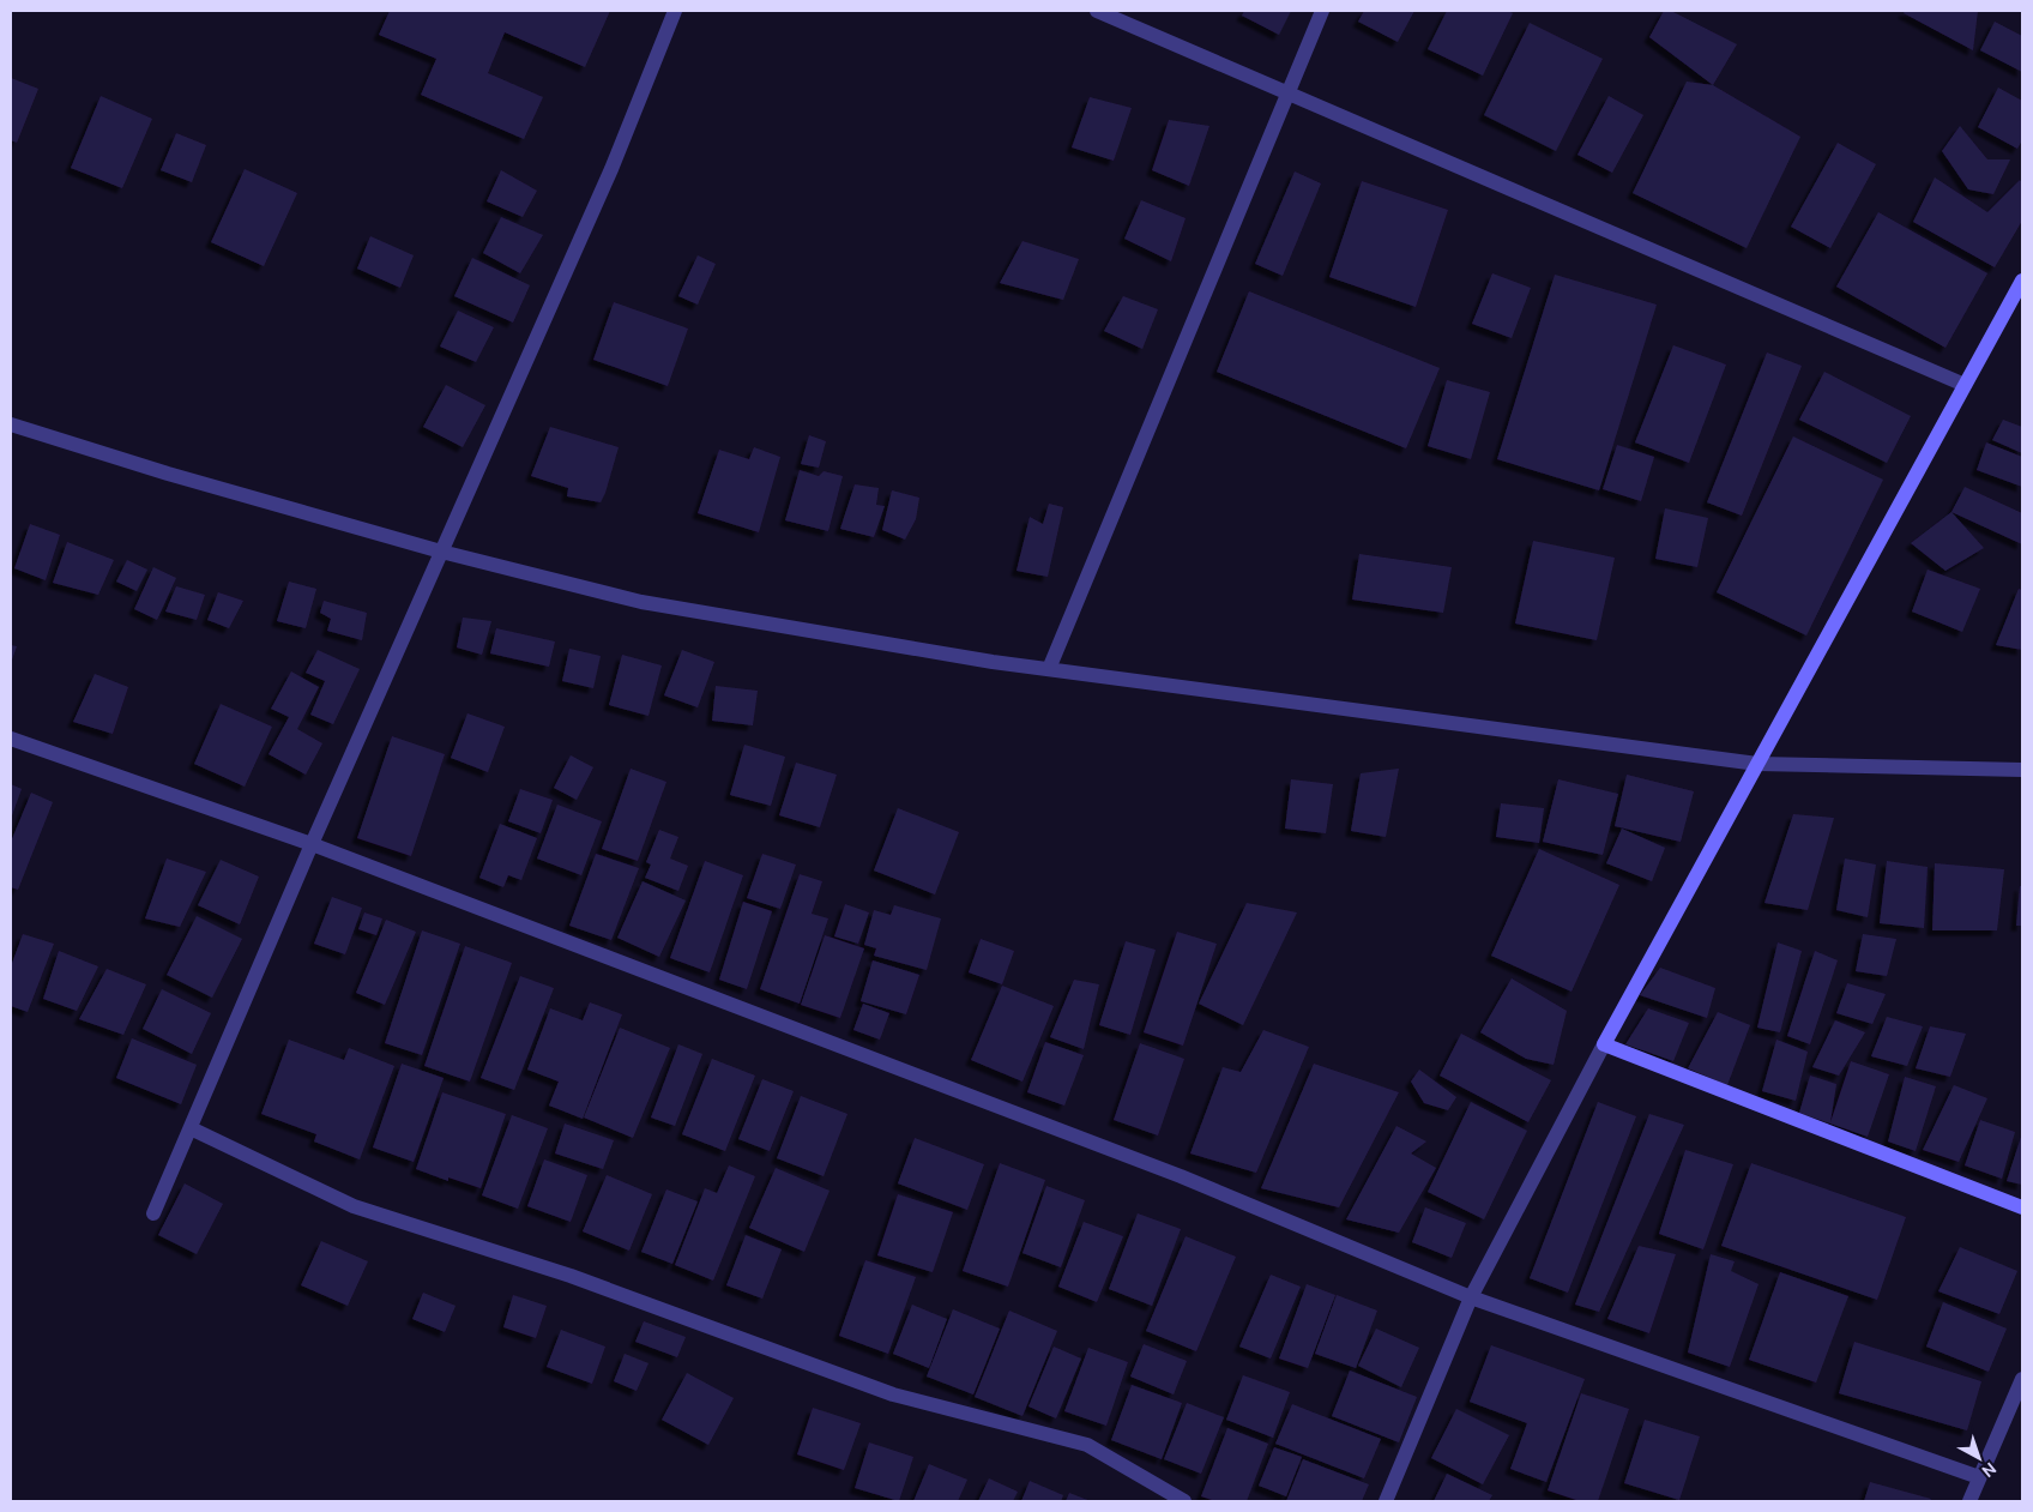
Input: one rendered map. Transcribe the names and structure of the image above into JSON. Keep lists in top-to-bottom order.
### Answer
{
  "north": "bottom right"
}
